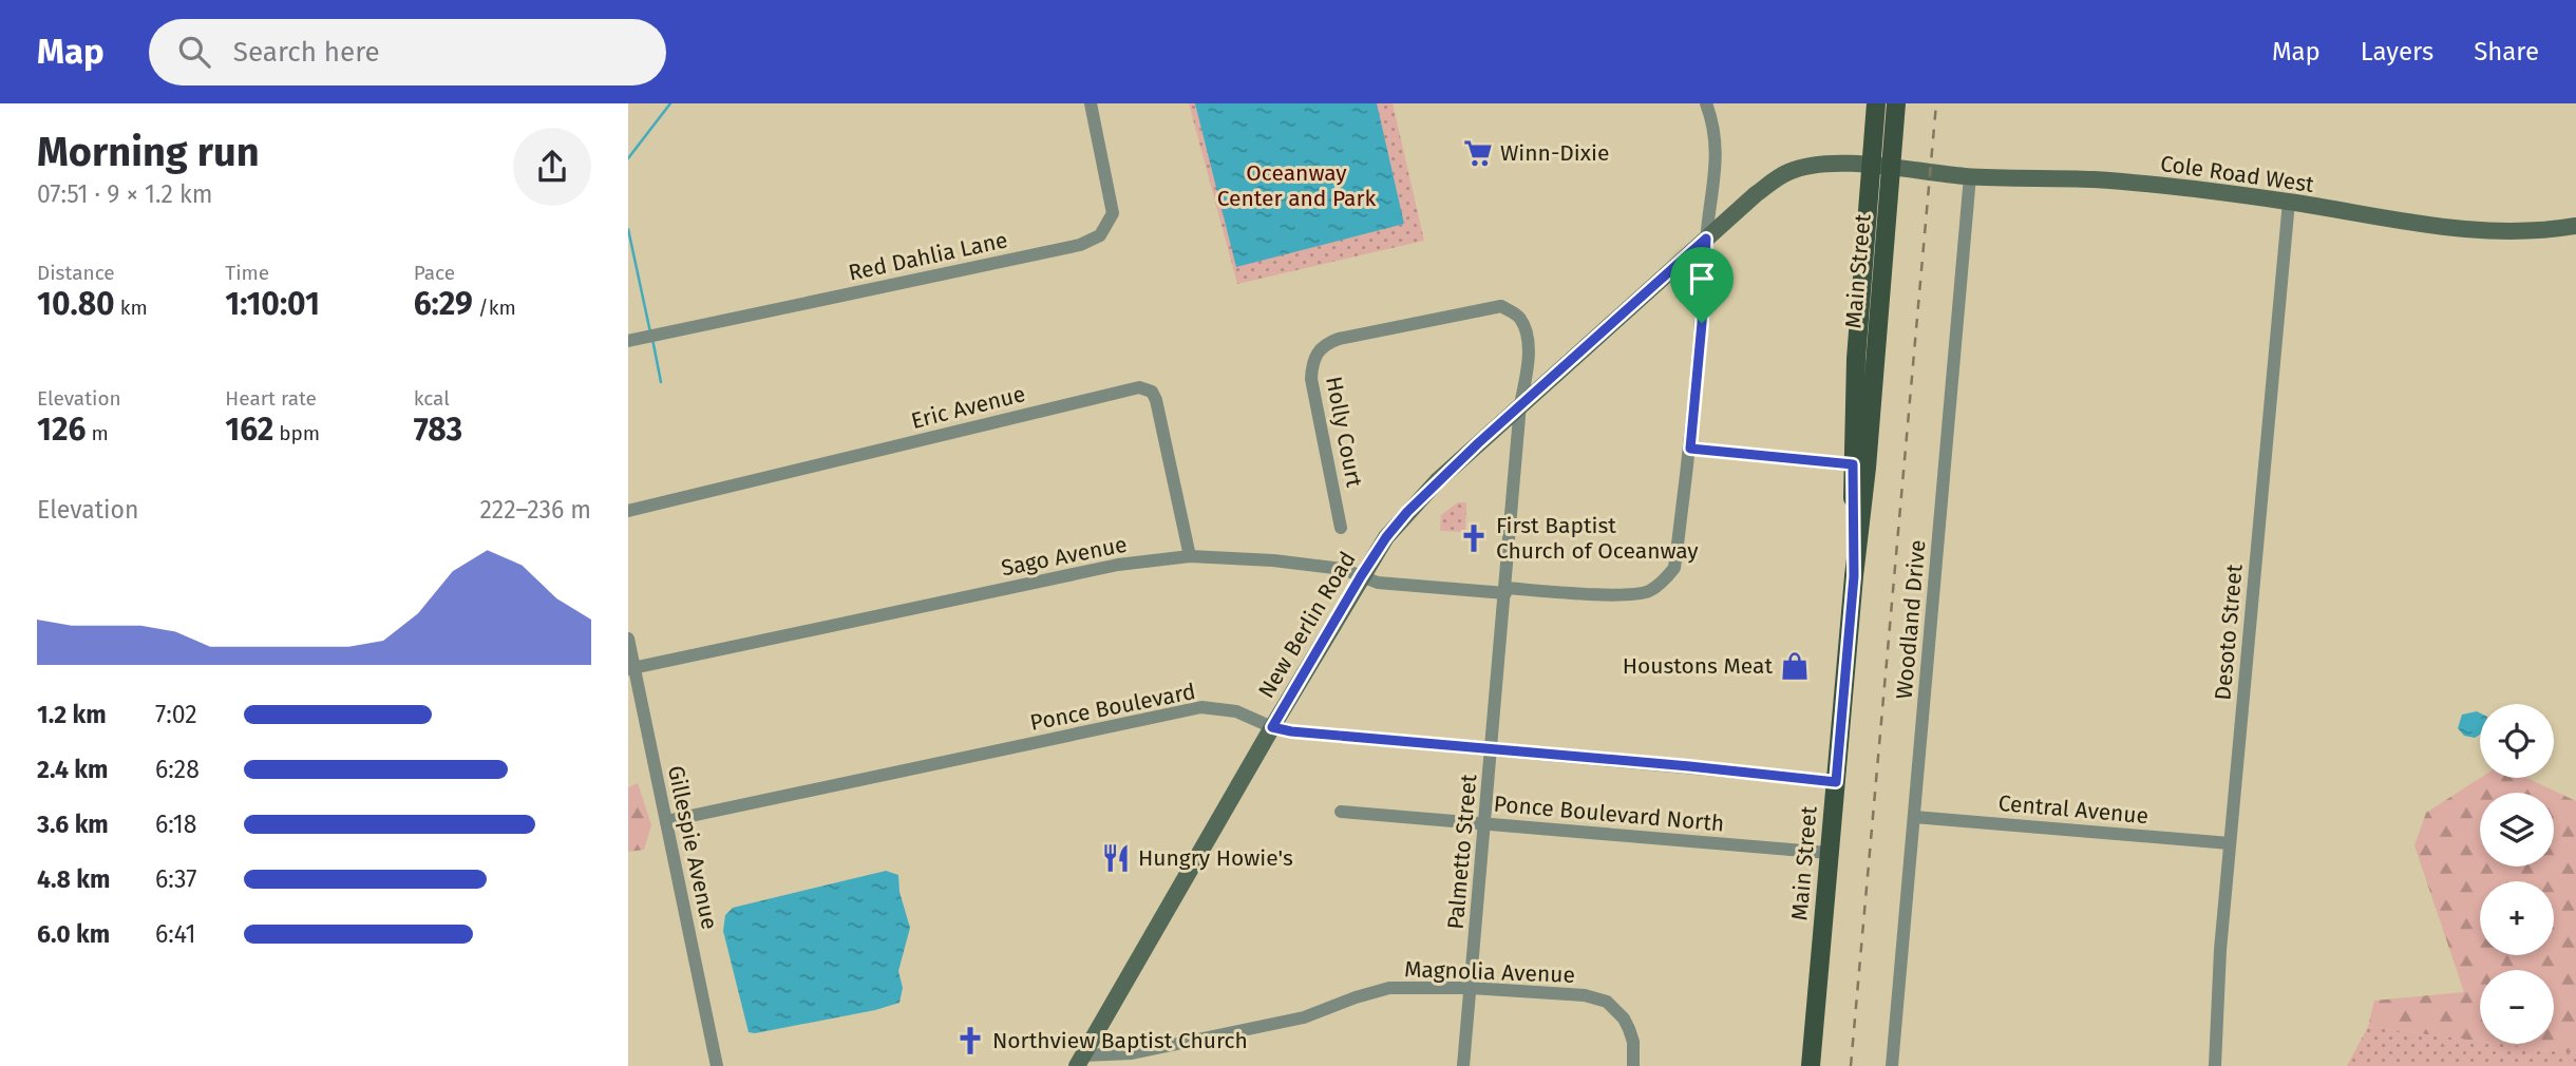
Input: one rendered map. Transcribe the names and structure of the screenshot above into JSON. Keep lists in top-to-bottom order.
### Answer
{
  "streets": {
    "main road": ["Main Street"],
    "street": [
      "Cole Road West",
      "Red Dahlia Lane",
      "Eric Avenue",
      "Holly Court",
      "Sago Avenue",
      "Woodland Drive",
      "New Berlin Road",
      "Desoto Street",
      "Ponce Boulevard",
      "Central Avenue",
      "Ponce Boulevard North",
      "Gillespie Avenue",
      "Palmetto Street",
      "Magnolia Avenue"
    ]
  },
  "crossings": [
    ["Cole Road West", "Main Street"],
    ["Cole Road West", "Woodland Drive"],
    ["Cole Road West", "New Berlin Road"],
    ["Cole Road West", "Desoto Street"],
    ["Main Street", "New Berlin Road"],
    ["Main Street", "Ponce Boulevard"],
    ["Main Street", "Ponce Boulevard North"],
    ["Eric Avenue", "Sago Avenue"],
    ["Holly Court", "Palmetto Street"],
    ["Sago Avenue", "New Berlin Road"],
    ["Sago Avenue", "Gillespie Avenue"],
    ["Sago Avenue", "Palmetto Street"],
    ["Woodland Drive", "Central Avenue"],
    ["New Berlin Road", "Ponce Boulevard"],
    ["New Berlin Road", "Palmetto Street"],
    ["New Berlin Road", "Magnolia Avenue"],
    ["Desoto Street", "Central Avenue"],
    ["Ponce Boulevard", "Gillespie Avenue"],
    ["Ponce Boulevard", "Palmetto Street"],
    ["Ponce Boulevard North", "Palmetto Street"],
    ["Palmetto Street", "Magnolia Avenue"]
  ],
  "parks": ["Oceanway Center and Park"],
  "places": {
    "supermarket": ["Winn-Dixie"],
    "church": ["First Baptist Church of Oceanway", "Northview Baptist Church"],
    "shop": ["Houstons Meat"],
    "restaurant": ["Hungry Howie's"]
  },
  "page": {
    "header": "Map",
    "search": "Search here",
    "nav": ["Map", "Layers", "Share"],
    "heading": ["Morning run", "07:51 · 9 × 1.2 km"],
    "stats": [
      ["Distance", "10.80 km"],
      ["Time", "1:10:01"],
      ["Pace", "6:29 /km"],
      ["Elevation", "126 m"],
      ["Heart rate", "162 bpm"],
      ["kcal", "783"]
    ],
    "chart": ["Elevation", "222–236 m"],
    "list": [
      {
        "name": "1.2 km",
        "note": "7:02"
      },
      {
        "name": "2.4 km",
        "note": "6:28"
      },
      {
        "name": "3.6 km",
        "note": "6:18"
      },
      {
        "name": "4.8 km",
        "note": "6:37"
      },
      {
        "name": "6.0 km",
        "note": "6:41"
      }
    ],
    "map_buttons": ["+", "−"]
  }
}
